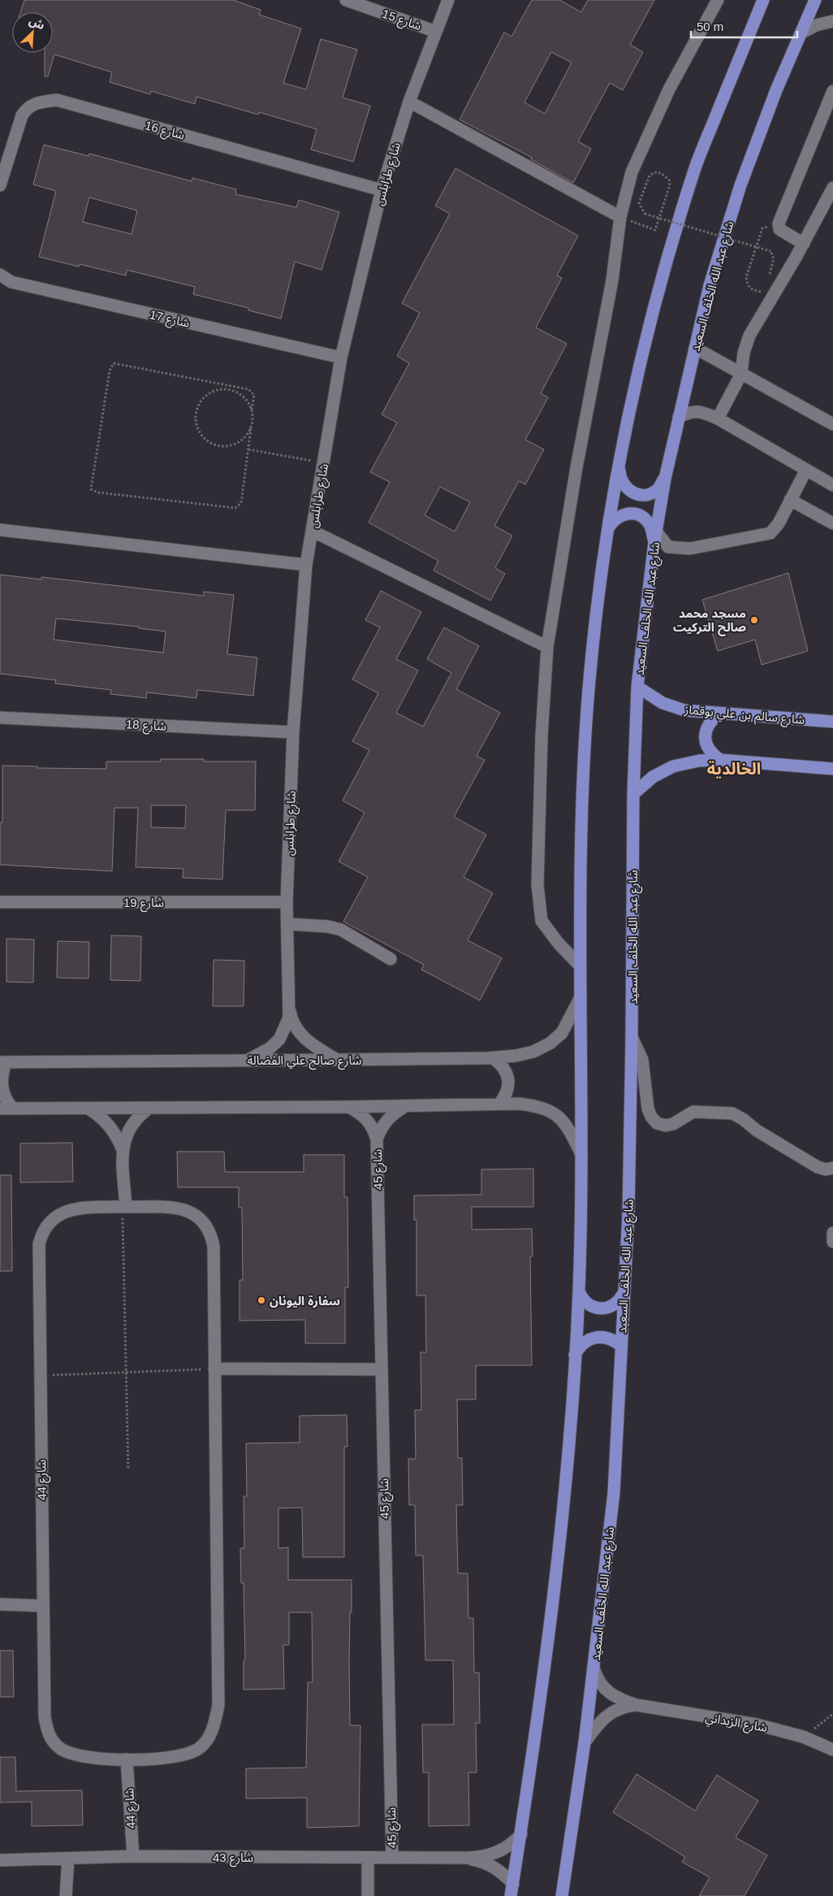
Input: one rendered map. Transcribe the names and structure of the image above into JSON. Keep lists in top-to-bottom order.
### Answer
{
  "streets": {
    "main road": ["شارع عبد الله الخلف السعيد", "شارع سالم بن علي بوقماز"],
    "street": [
      "شارع 15",
      "شارع 16",
      "شارع طرابلس",
      "شارع 17",
      "شارع 18",
      "شارع 19",
      "شارع صالح علي الفضالة",
      "شارع 45",
      "شارع 44",
      "شارع الزبداني",
      "شارع 43"
    ]
  },
  "crossings": [
    ["شارع 15", "شارع طرابلس"],
    ["شارع 16", "شارع طرابلس"],
    ["شارع طرابلس", "شارع 17"],
    ["شارع طرابلس", "شارع 18"],
    ["شارع طرابلس", "شارع 19"],
    ["شارع طرابلس", "شارع صالح علي الفضالة"],
    ["شارع عبد الله الخلف السعيد", "شارع سالم بن علي بوقماز"],
    ["شارع عبد الله الخلف السعيد", "شارع الزبداني"],
    ["شارع 45", "شارع 43"],
    ["شارع 44", "شارع 43"]
  ],
  "districts": ["الخالدية"],
  "places": ["مسجد محمد صالح التركيت", "سفارة اليونان"],
  "scale_bar": "50 m",
  "north": "top right"
}
